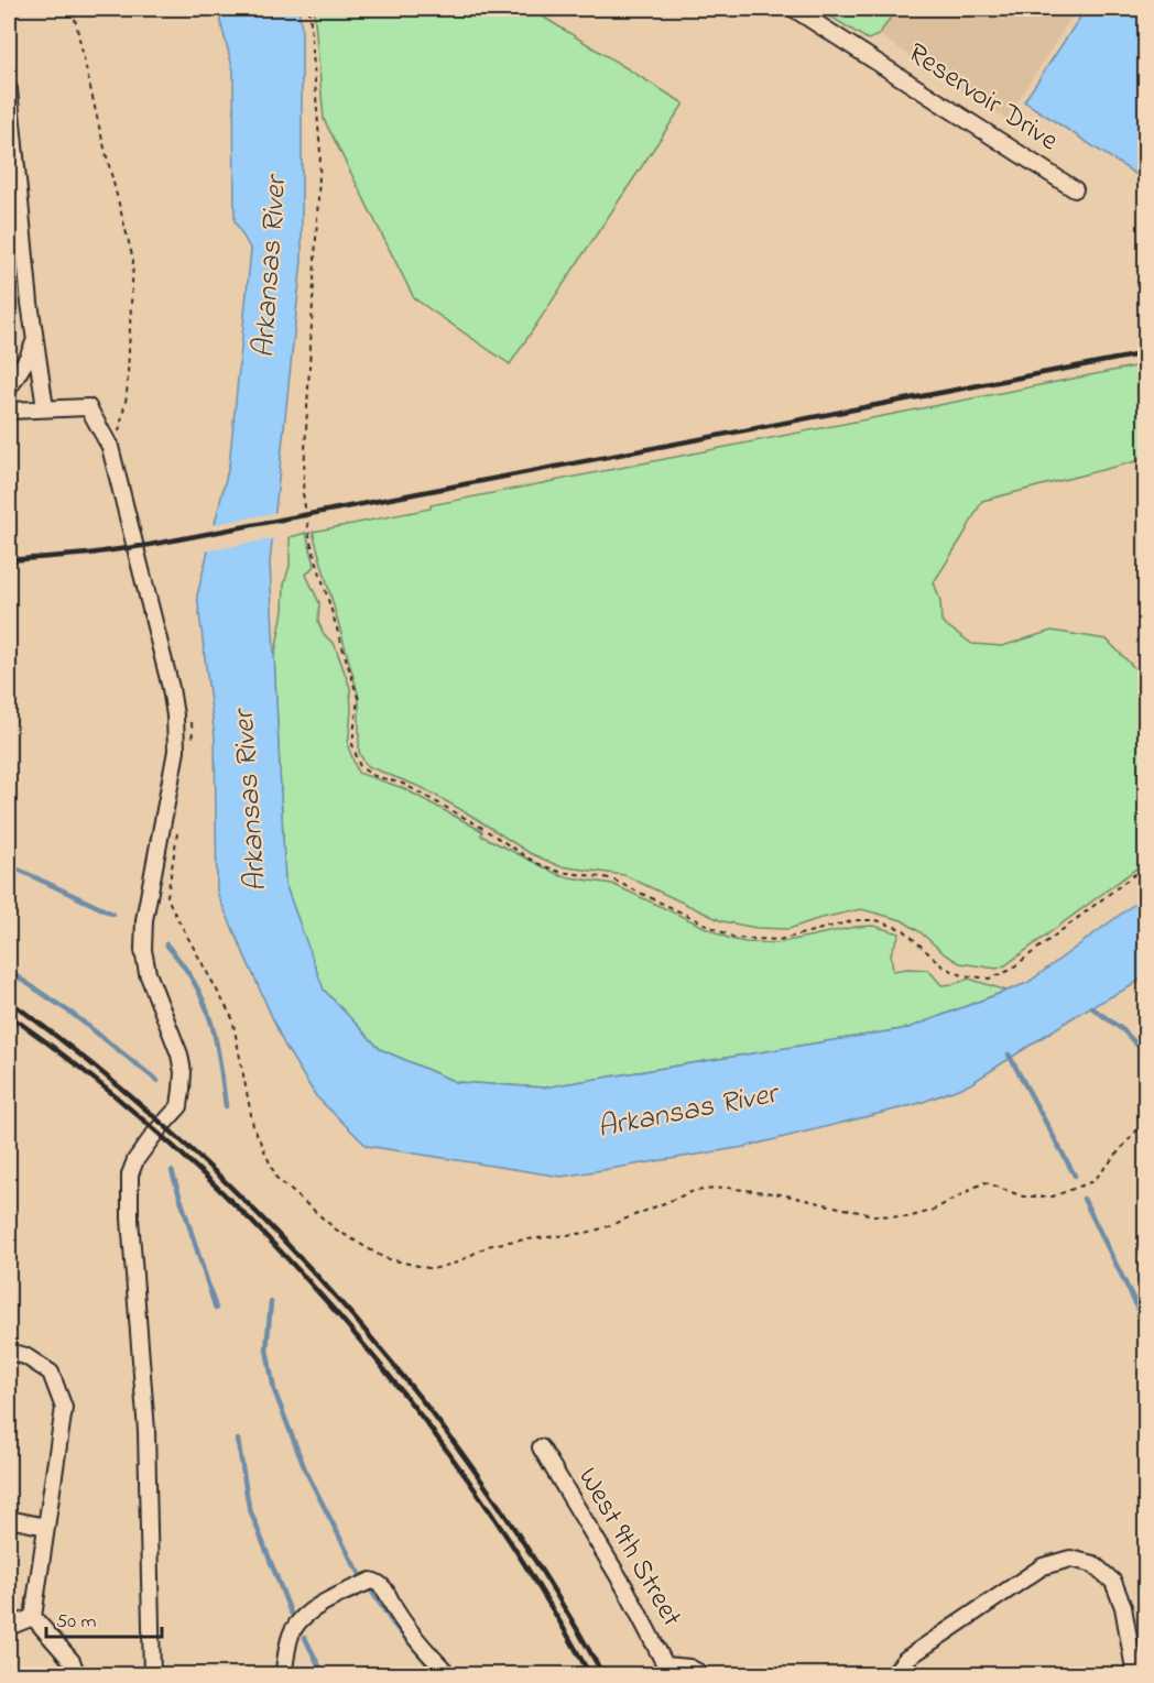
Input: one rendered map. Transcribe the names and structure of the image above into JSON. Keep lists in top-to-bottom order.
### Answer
{
  "streets": {
    "street": ["Reservoir Drive", "West 9th Street"]
  },
  "water": ["Arkansas River"],
  "scale_bar": "50 m"
}
